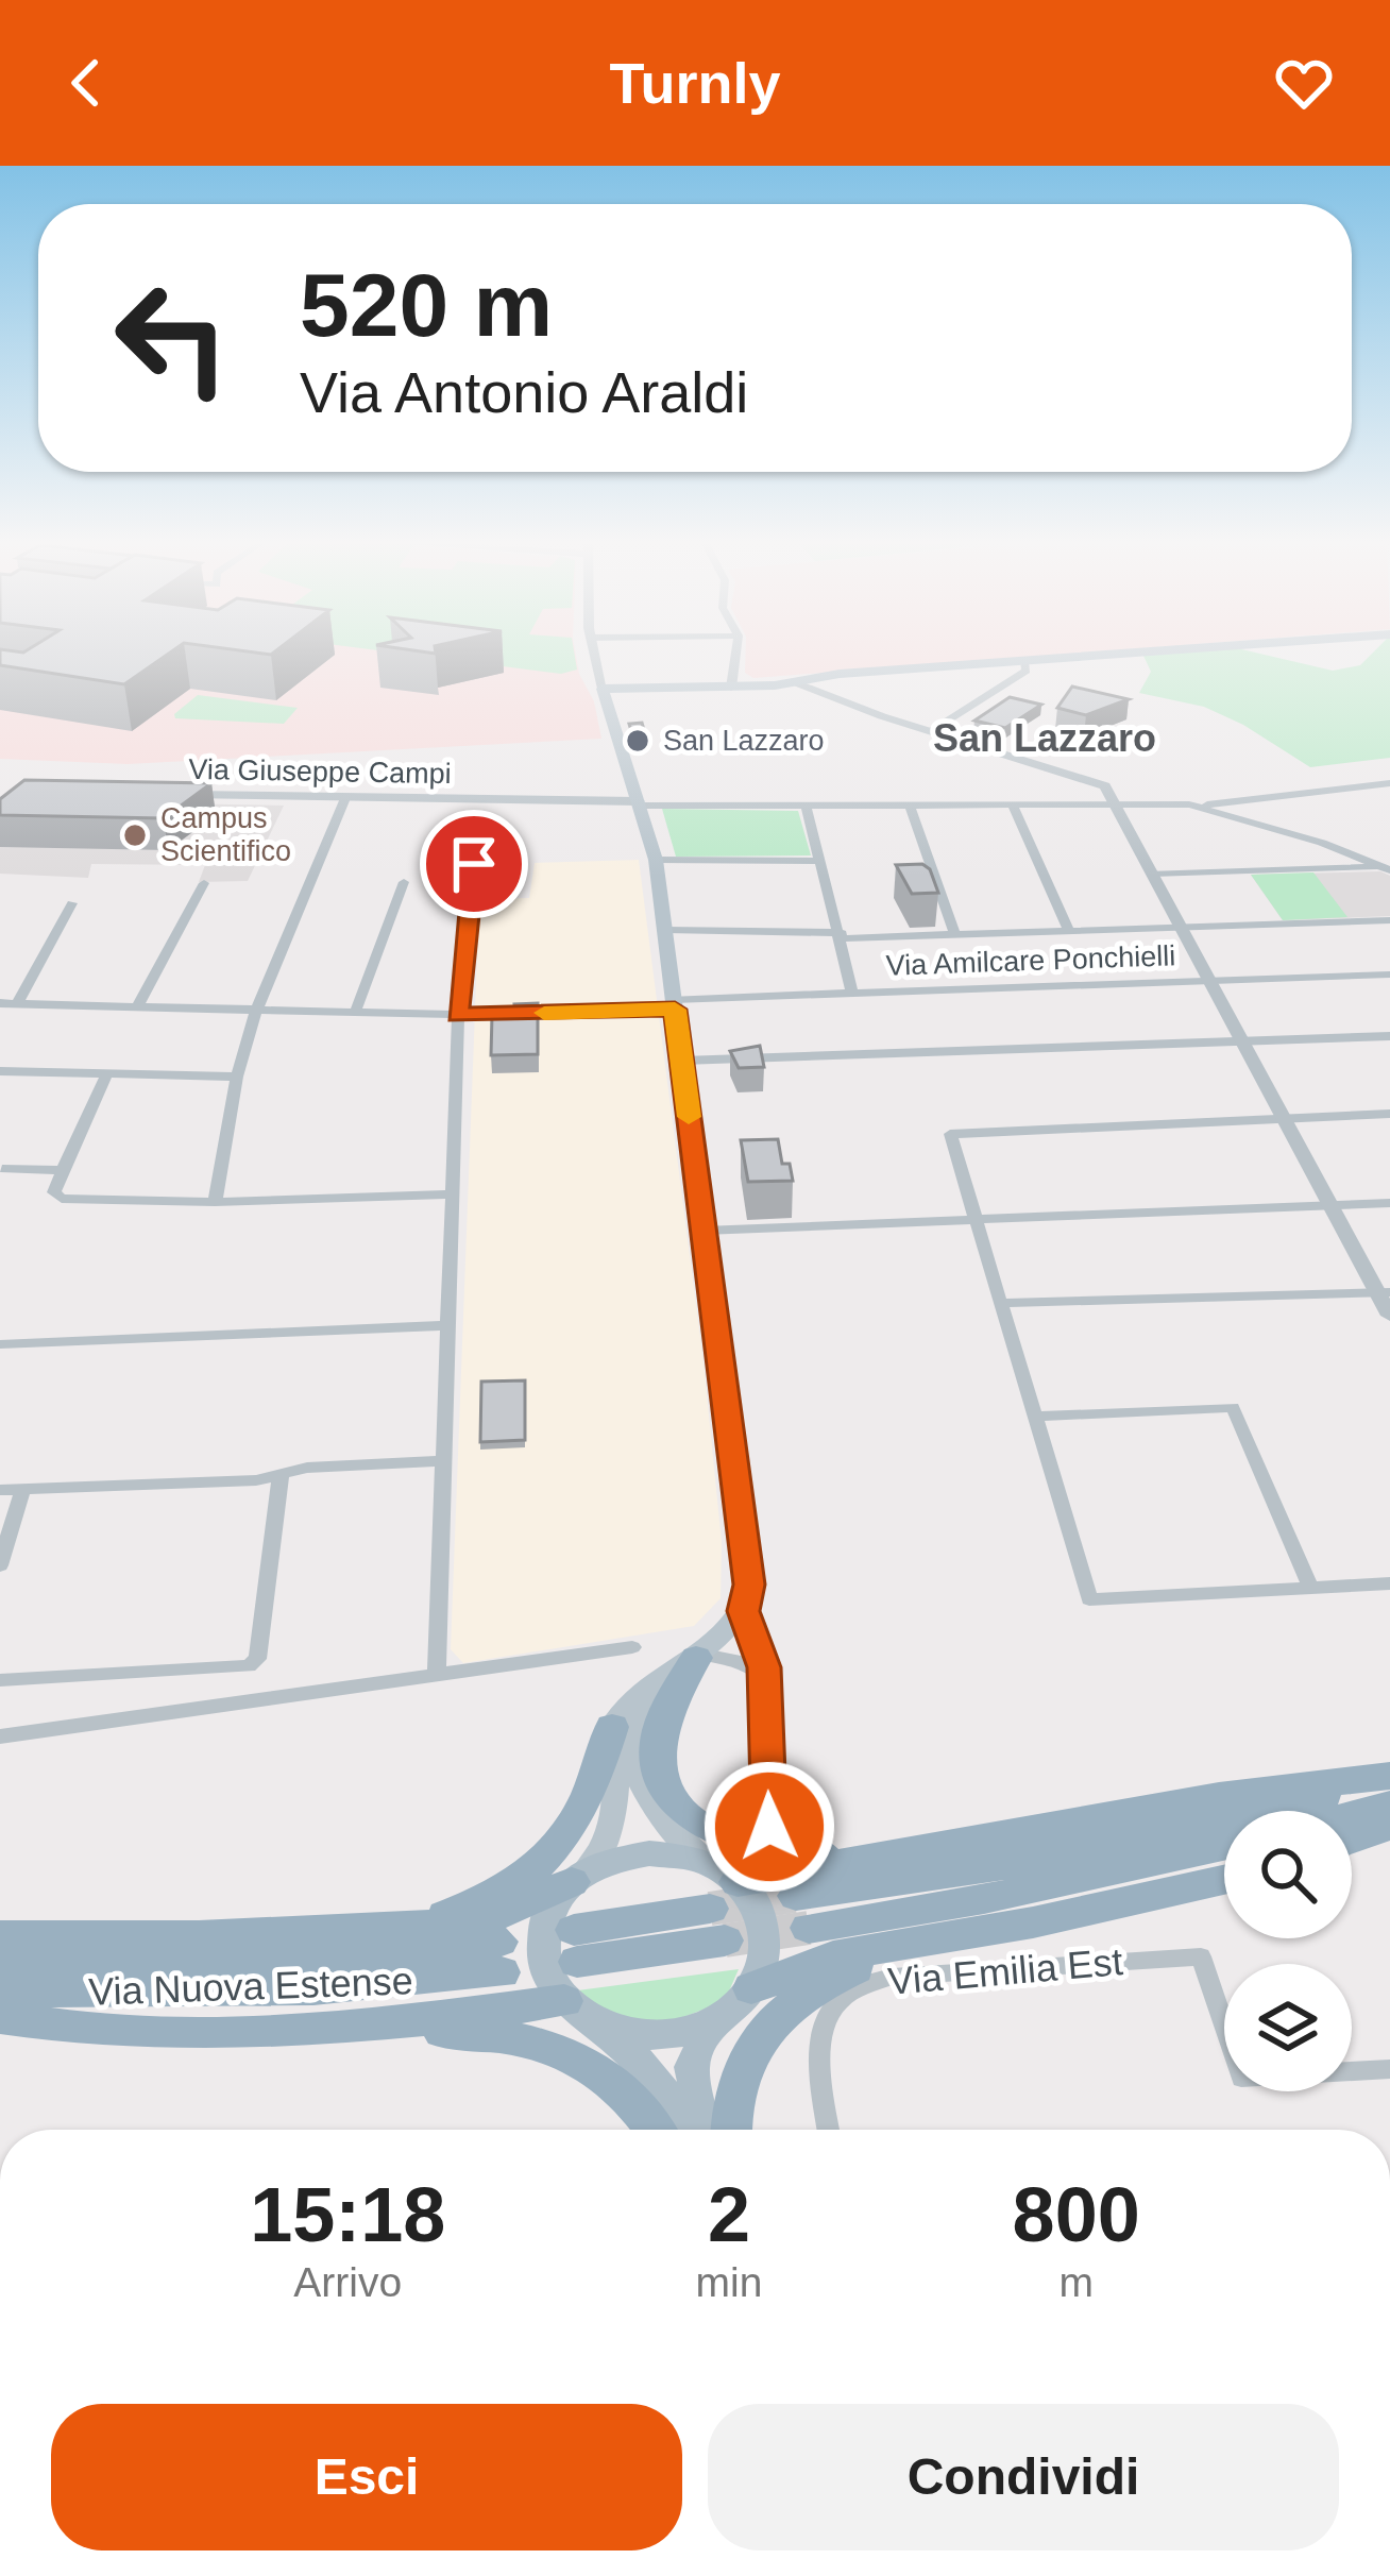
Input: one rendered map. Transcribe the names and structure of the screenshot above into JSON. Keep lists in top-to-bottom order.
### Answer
{
  "streets": {
    "highway": ["Via Nuova Estense"],
    "street": ["Via Giuseppe Campi", "Via Amilcare Ponchielli", "Via Emilia Est"]
  },
  "districts": ["San Lazzaro"],
  "places": ["San Lazzaro", "Campus Scientifico"],
  "page": {
    "header": "Turnly",
    "turn": ["520 m", "Via Antonio Araldi"],
    "eta": [
      "15:18",
      "Arrivo",
      "2",
      "min",
      "800",
      "m"
    ],
    "buttons": ["Esci", "Condividi"]
  }
}
